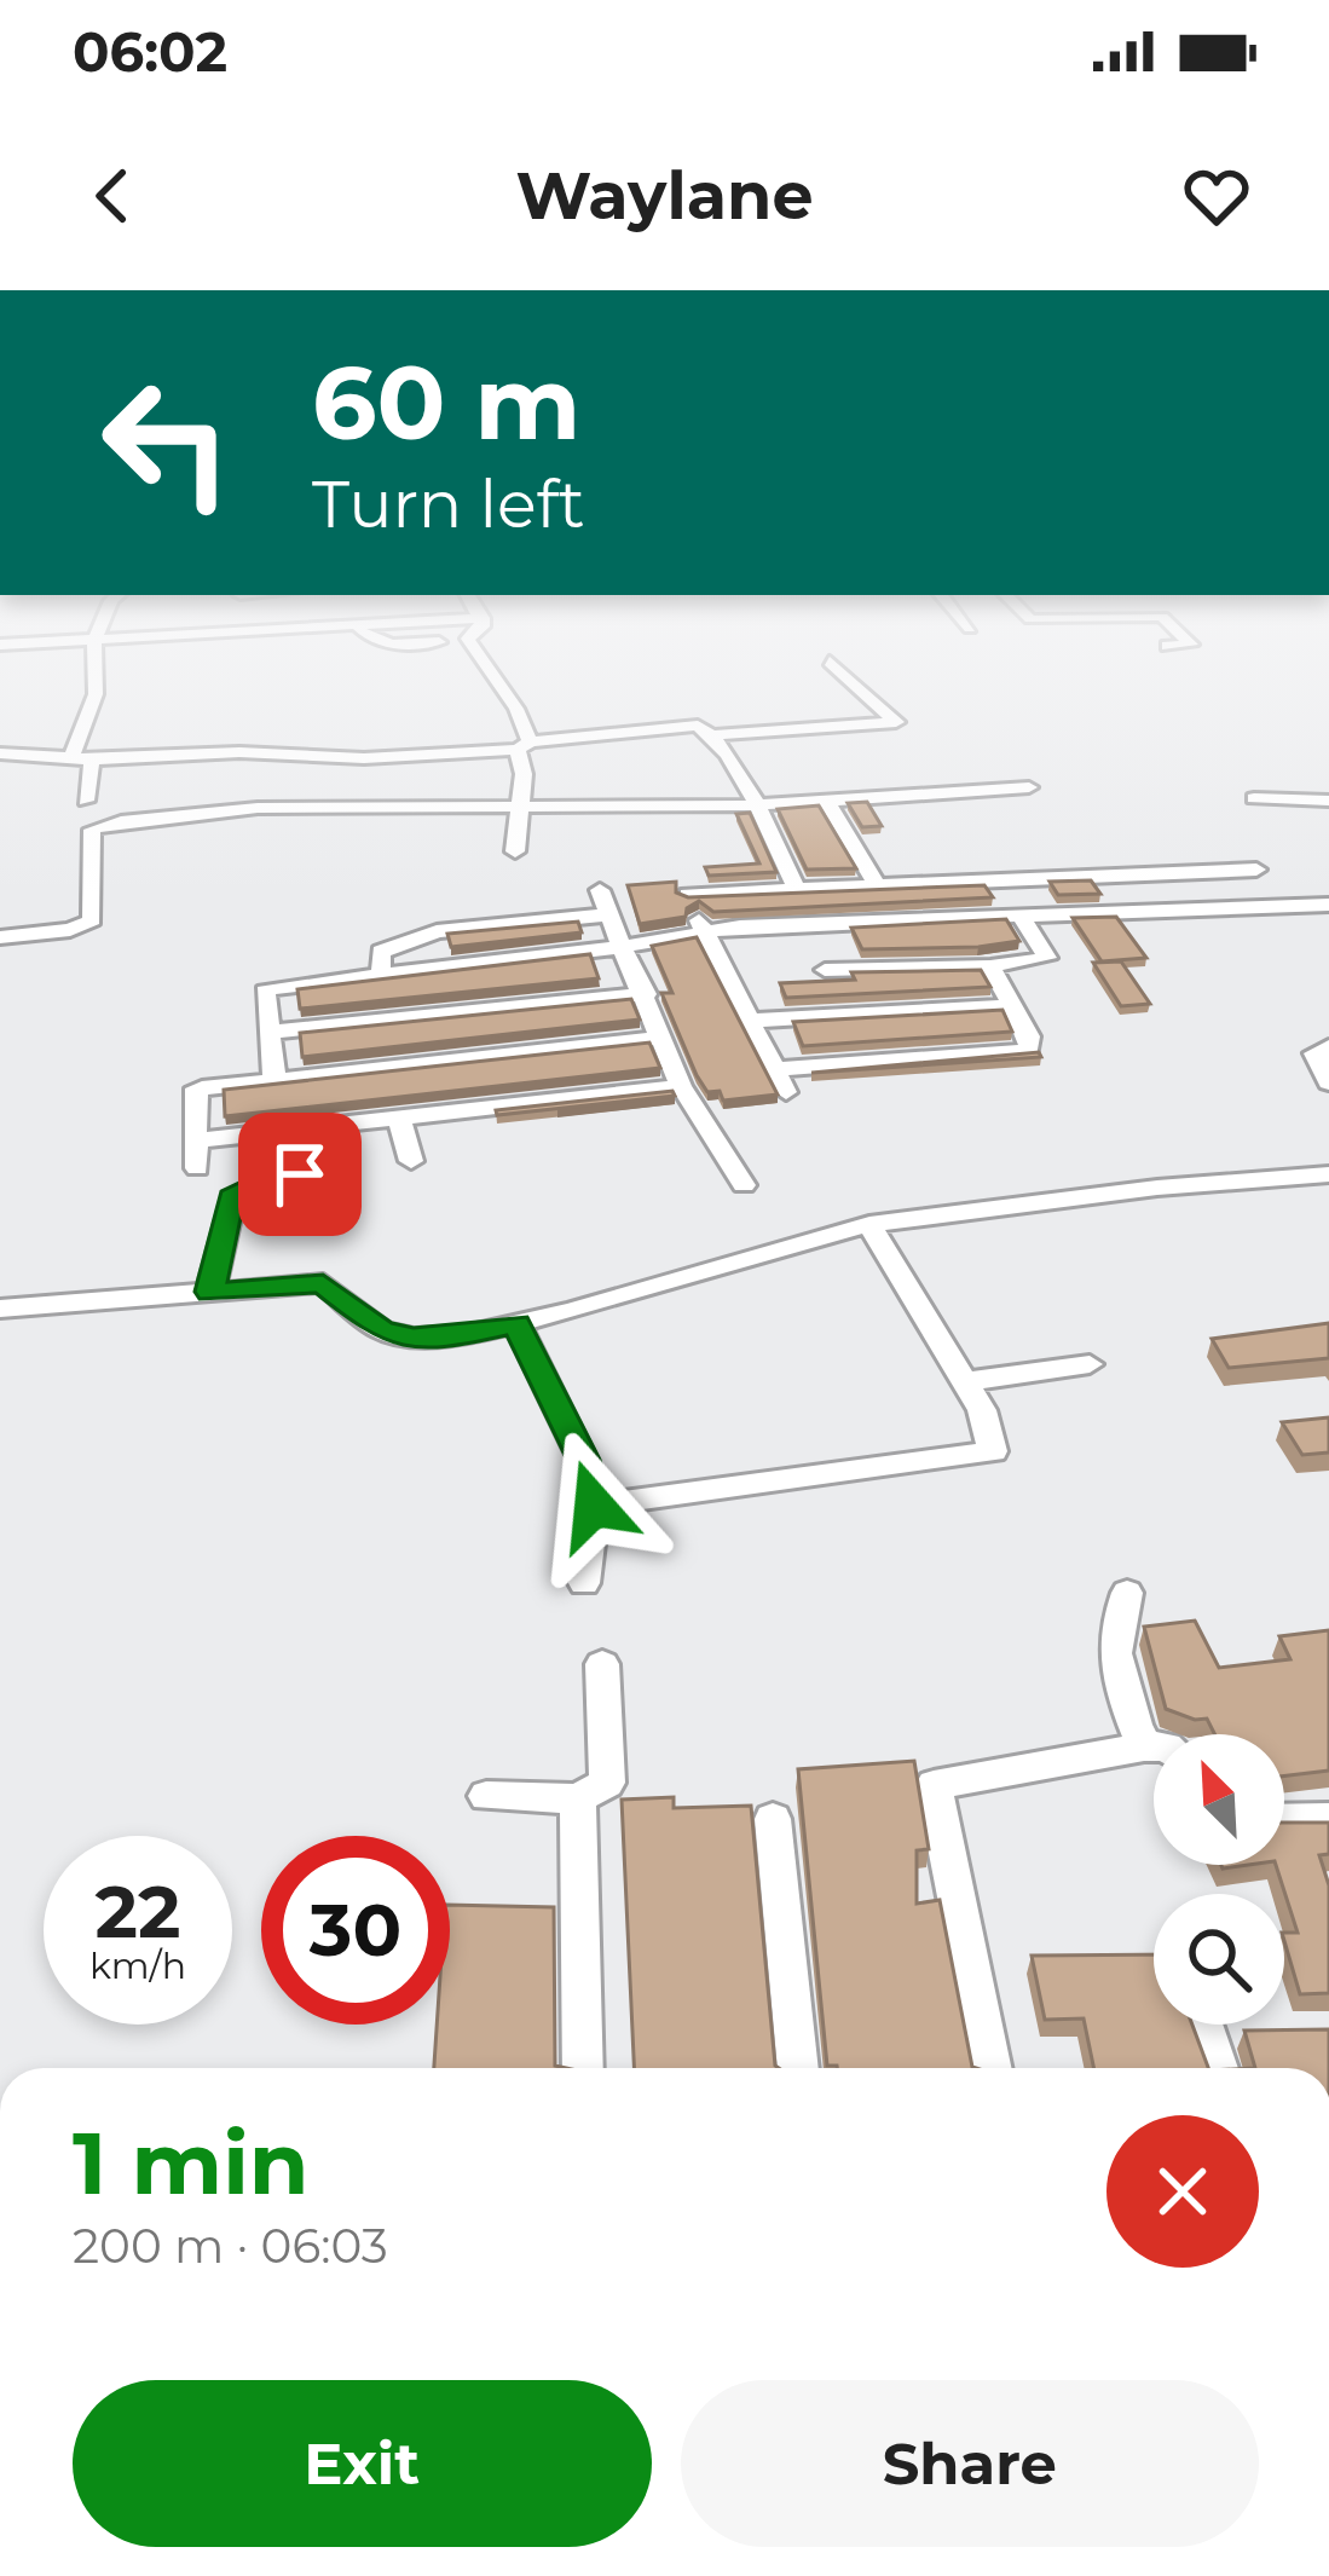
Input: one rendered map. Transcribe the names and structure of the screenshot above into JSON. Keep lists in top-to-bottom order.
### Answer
{
  "north": "top left",
  "page": {
    "status": "06:02",
    "header": "Waylane",
    "turn": ["60 m", "Turn left"],
    "speed": "22 km/h",
    "limit": "30",
    "heading": ["1 min", "200 m · 06:03"],
    "buttons": ["Exit", "Share"]
  }
}
